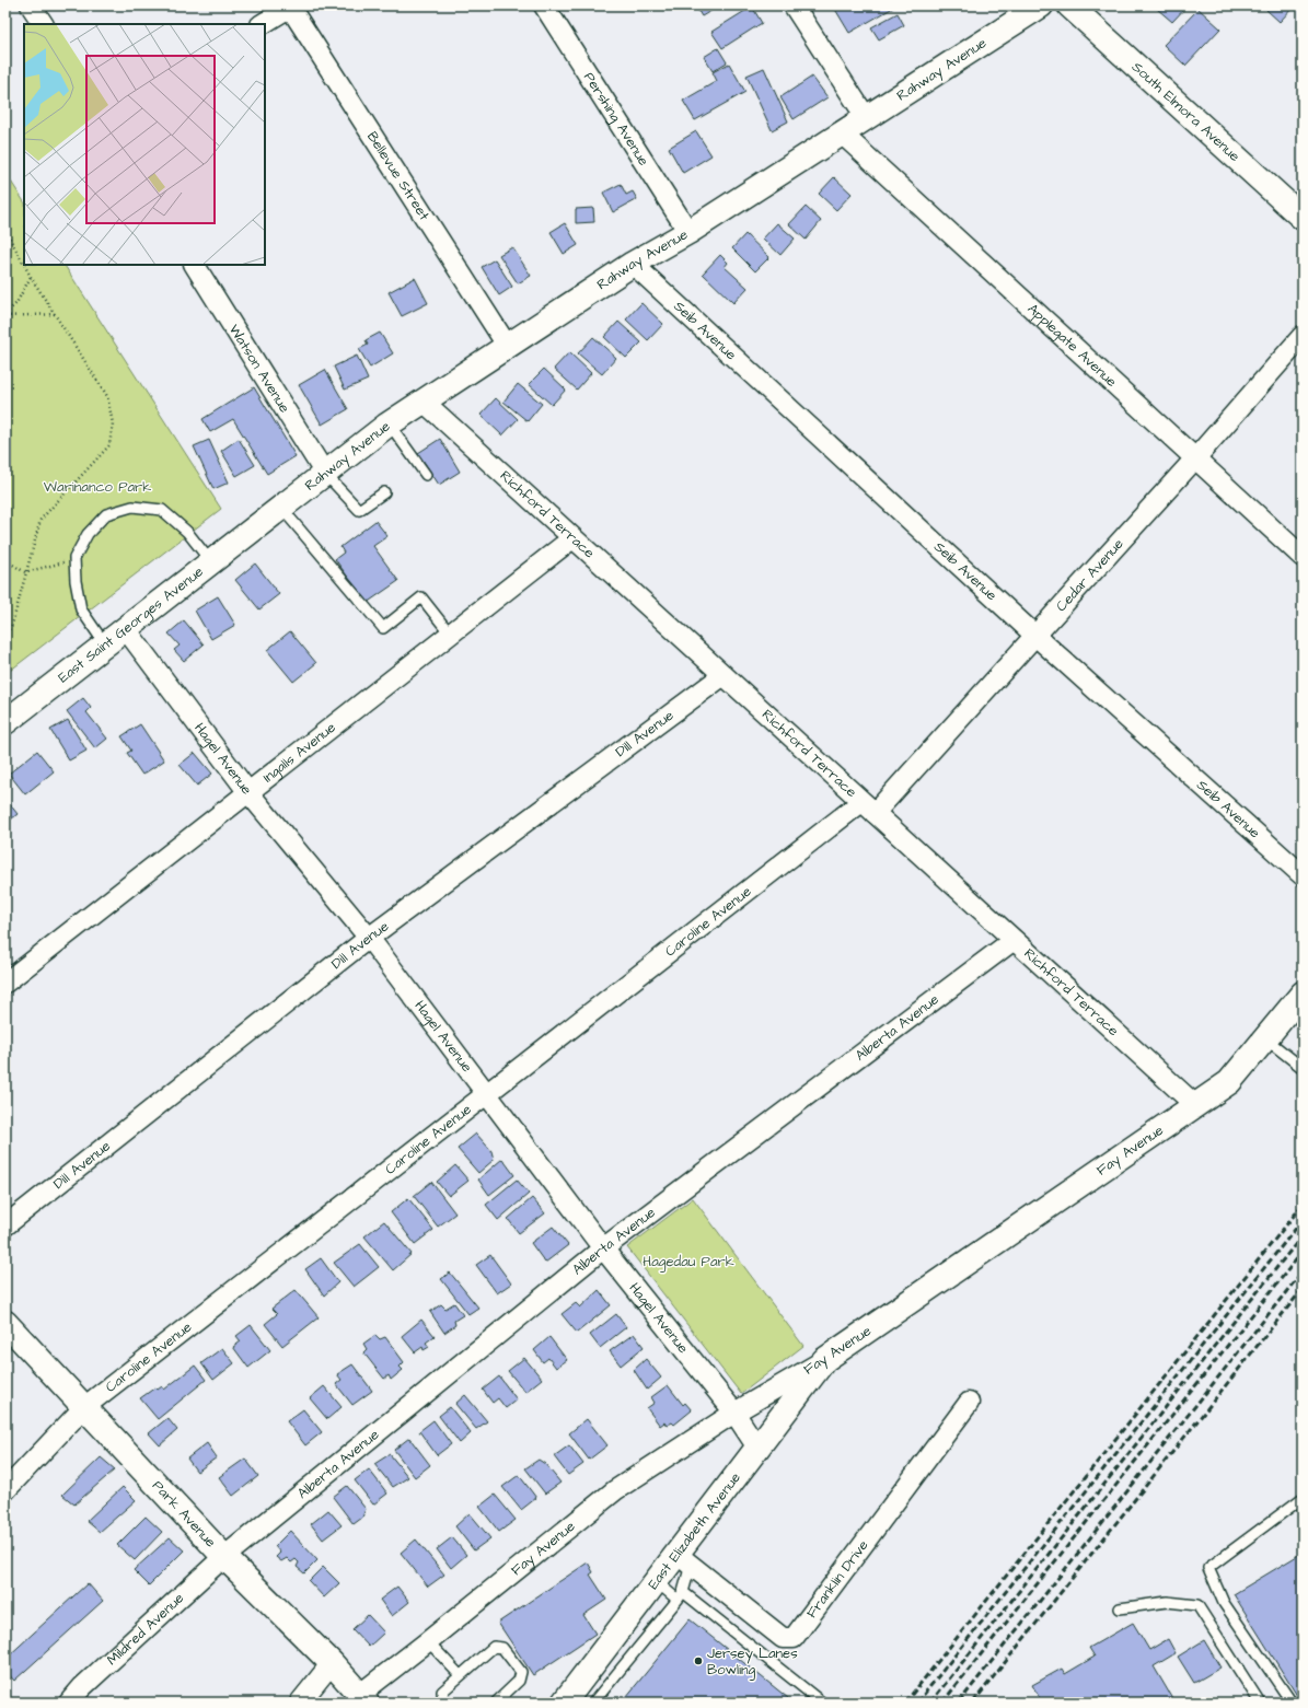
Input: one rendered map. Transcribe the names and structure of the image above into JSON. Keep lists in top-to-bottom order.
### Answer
{
  "streets": {
    "main road": [
      "Rahway Avenue",
      "South Elmora Avenue",
      "East Saint Georges Avenue",
      "Fay Avenue",
      "Park Avenue",
      "East Elizabeth Avenue"
    ],
    "street": [
      "Pershing Avenue",
      "Bellevue Street",
      "Seib Avenue",
      "Applegate Avenue",
      "Watson Avenue",
      "Richford Terrace",
      "Cedar Avenue",
      "Dill Avenue",
      "Ingalls Avenue",
      "Hagel Avenue",
      "Caroline Avenue",
      "Alberta Avenue",
      "Franklin Drive",
      "Mildred Avenue"
    ]
  },
  "crossings": [
    ["Rahway Avenue", "Pershing Avenue"],
    ["Rahway Avenue", "Bellevue Street"],
    ["Rahway Avenue", "Seib Avenue"],
    ["Rahway Avenue", "Applegate Avenue"],
    ["Rahway Avenue", "Watson Avenue"],
    ["Rahway Avenue", "Richford Terrace"],
    ["Rahway Avenue", "East Saint Georges Avenue"],
    ["Seib Avenue", "Cedar Avenue"],
    ["Applegate Avenue", "Cedar Avenue"],
    ["Richford Terrace", "Cedar Avenue"],
    ["Richford Terrace", "Dill Avenue"],
    ["Richford Terrace", "Ingalls Avenue"],
    ["Richford Terrace", "Caroline Avenue"],
    ["Richford Terrace", "Alberta Avenue"],
    ["Richford Terrace", "Fay Avenue"],
    ["Cedar Avenue", "Caroline Avenue"],
    ["East Saint Georges Avenue", "Hagel Avenue"],
    ["Dill Avenue", "Hagel Avenue"],
    ["Ingalls Avenue", "Hagel Avenue"],
    ["Hagel Avenue", "Caroline Avenue"],
    ["Hagel Avenue", "Alberta Avenue"],
    ["Hagel Avenue", "Fay Avenue"],
    ["Hagel Avenue", "East Elizabeth Avenue"],
    ["Caroline Avenue", "Park Avenue"],
    ["Alberta Avenue", "Park Avenue"],
    ["Alberta Avenue", "Mildred Avenue"],
    ["Fay Avenue", "Park Avenue"],
    ["Fay Avenue", "East Elizabeth Avenue"],
    ["Park Avenue", "Mildred Avenue"],
    ["East Elizabeth Avenue", "Franklin Drive"]
  ],
  "parks": ["Warinanco Park", "Hagedau Park"],
  "places": ["Jersey Lanes Bowling"]
}
